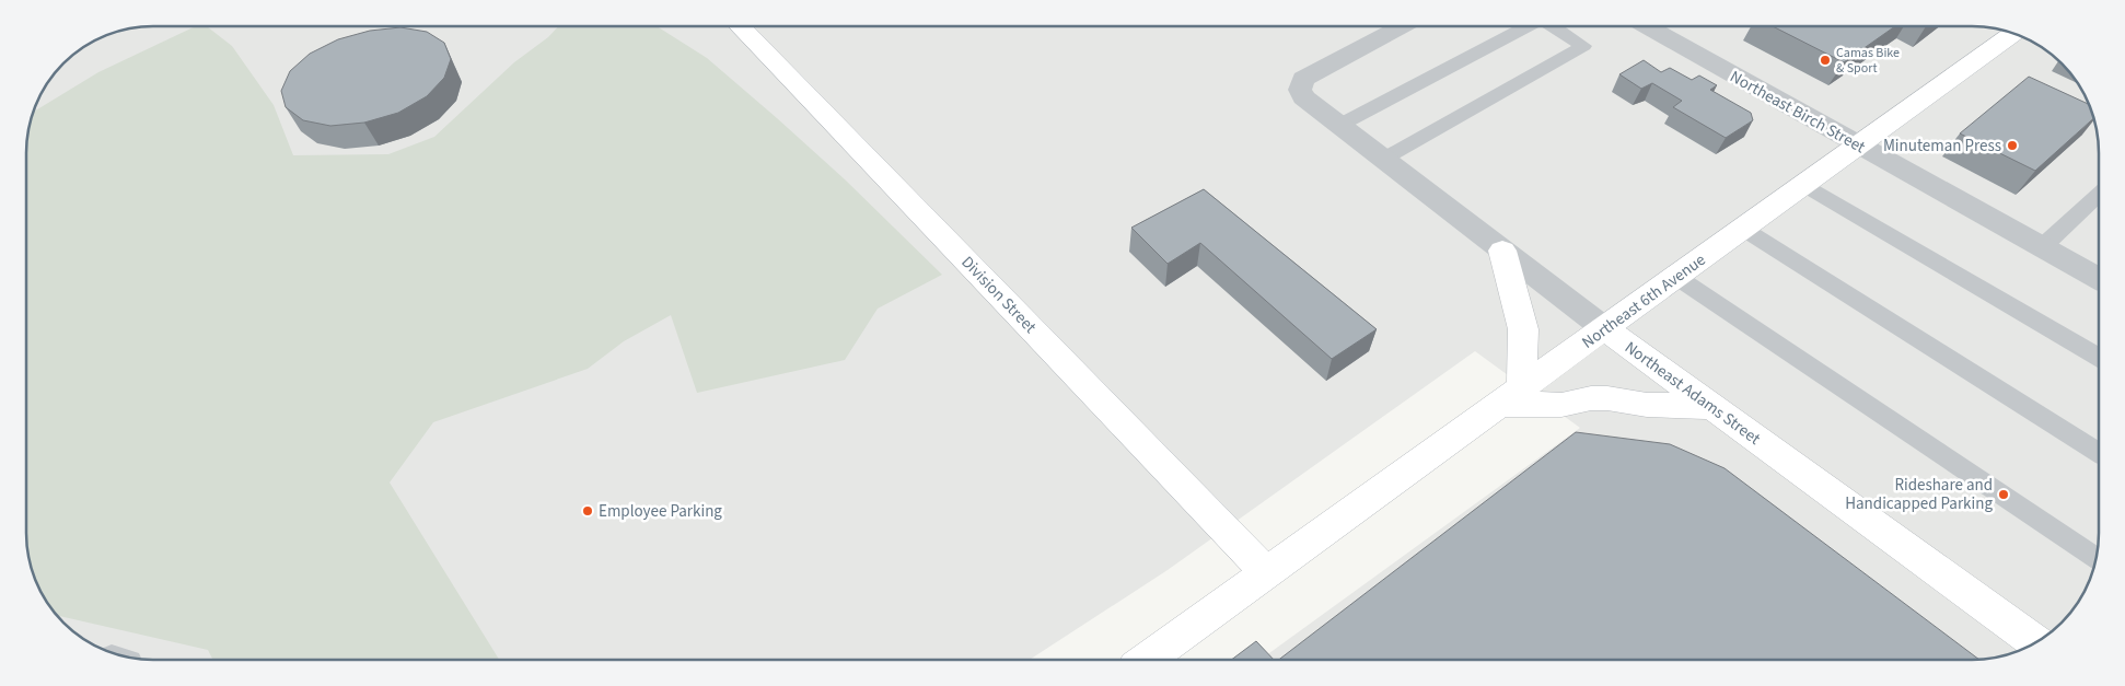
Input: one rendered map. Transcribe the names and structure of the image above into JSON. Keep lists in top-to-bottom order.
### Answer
{
  "streets": {
    "street": [
      "Northeast Birch Street",
      "Division Street",
      "Northeast 6th Avenue",
      "Northeast Adams Street"
    ]
  },
  "crossings": [
    ["Northeast Birch Street", "Northeast 6th Avenue"],
    ["Division Street", "Northeast 6th Avenue"],
    ["Northeast 6th Avenue", "Northeast Adams Street"]
  ],
  "places": [
    "Camas Bike & Sport",
    "Minuteman Press",
    "Rideshare and Handicapped Parking",
    "Employee Parking"
  ]
}
